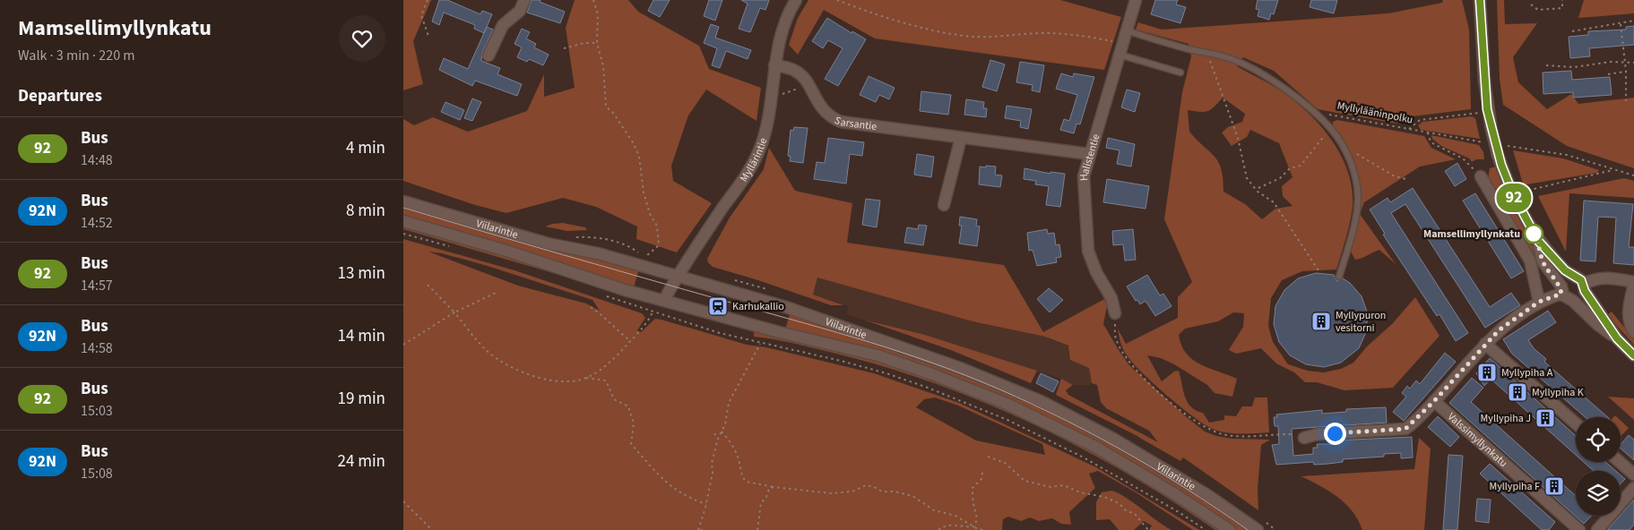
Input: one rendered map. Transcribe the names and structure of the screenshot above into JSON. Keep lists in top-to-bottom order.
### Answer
{
  "streets": {
    "main road": [
      "Sarsantie",
      "Halistentie",
      "Myllärintie",
      "Viilarintie",
      "Valssimyllynkatu"
    ],
    "path": ["Myllylääninpolku"]
  },
  "crossings": [
    ["Sarsantie", "Halistentie"],
    ["Sarsantie", "Myllärintie"],
    ["Myllärintie", "Viilarintie"]
  ],
  "places": {
    "other": ["Mamsellimyllynkatu"],
    "station": ["Karhukallio"],
    "building": [
      "Myllypuron vesitorni",
      "Myllypiha A",
      "Myllypiha K",
      "Myllypiha J",
      "Myllypiha F"
    ]
  },
  "lines": ["bus line 92"],
  "page": {
    "heading": [
      ["Mamsellimyllynkatu", "Walk · 3 min · 220 m"],
      "Departures"
    ],
    "on_map": "92",
    "list": [
      {
        "mark": "92",
        "name": "Bus",
        "note": "14:48",
        "value": "4 min"
      },
      {
        "mark": "92N",
        "name": "Bus",
        "note": "14:52",
        "value": "8 min"
      },
      {
        "mark": "92",
        "name": "Bus",
        "note": "14:57",
        "value": "13 min"
      },
      {
        "mark": "92N",
        "name": "Bus",
        "note": "14:58",
        "value": "14 min"
      },
      {
        "mark": "92",
        "name": "Bus",
        "note": "15:03",
        "value": "19 min"
      },
      {
        "mark": "92N",
        "name": "Bus",
        "note": "15:08",
        "value": "24 min"
      }
    ]
  }
}
